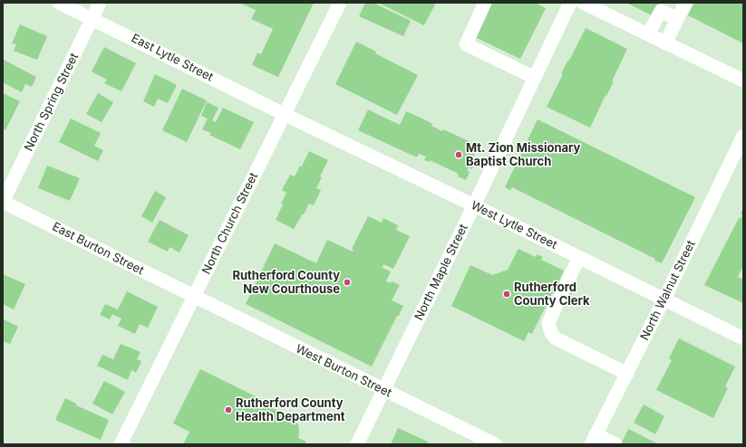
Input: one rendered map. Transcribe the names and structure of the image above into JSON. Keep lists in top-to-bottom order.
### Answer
{
  "streets": {
    "street": [
      "East Lytle Street",
      "North Spring Street",
      "North Church Street",
      "West Lytle Street",
      "East Burton Street",
      "North Maple Street",
      "North Walnut Street",
      "West Burton Street"
    ]
  },
  "crossings": [
    ["East Lytle Street", "North Spring Street"],
    ["East Lytle Street", "North Church Street"],
    ["East Lytle Street", "West Lytle Street"],
    ["North Spring Street", "East Burton Street"],
    ["North Church Street", "West Lytle Street"],
    ["North Church Street", "East Burton Street"],
    ["North Church Street", "West Burton Street"],
    ["West Lytle Street", "North Maple Street"],
    ["West Lytle Street", "North Walnut Street"],
    ["East Burton Street", "West Burton Street"],
    ["North Maple Street", "West Burton Street"]
  ],
  "places": [
    "Mt. Zion Missionary Baptist Church",
    "Rutherford County New Courthouse",
    "Rutherford County Clerk",
    "Rutherford County Health Department"
  ]
}
